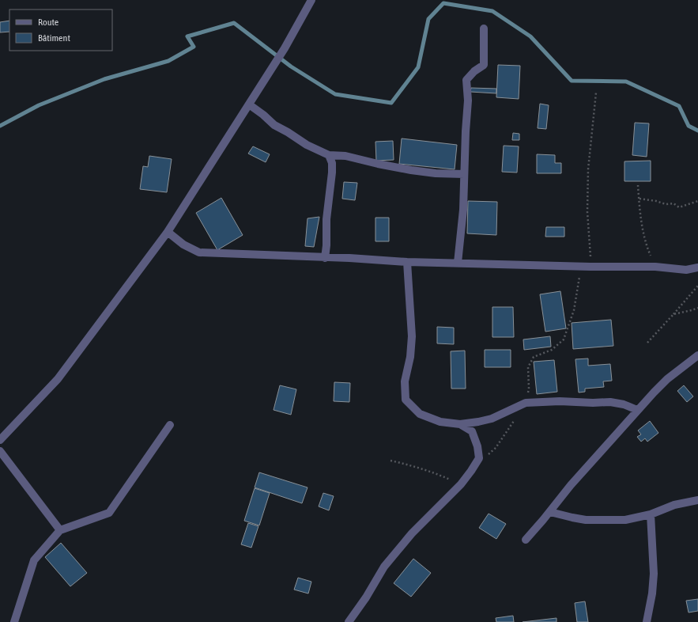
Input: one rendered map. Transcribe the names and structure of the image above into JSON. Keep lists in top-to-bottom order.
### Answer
{
  "legend": ["Route", "Bâtiment"]
}
